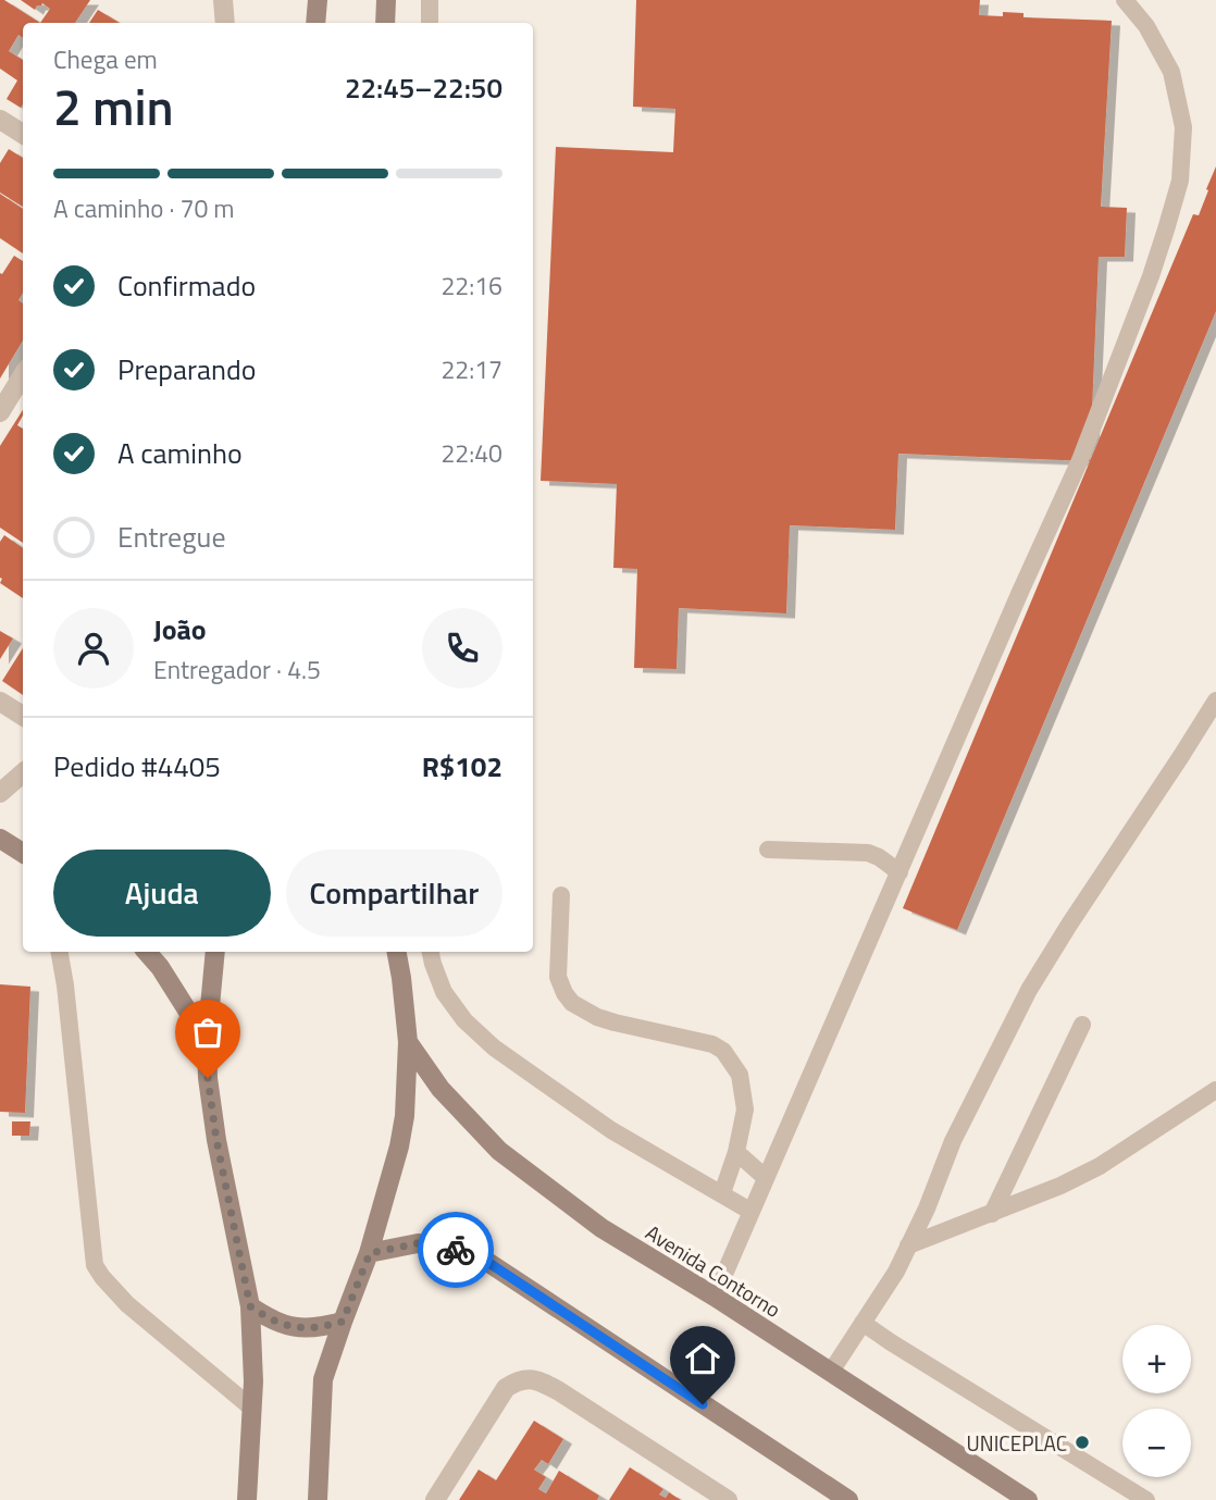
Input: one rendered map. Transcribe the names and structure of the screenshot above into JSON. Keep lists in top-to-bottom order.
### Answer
{
  "streets": {
    "main road": ["Avenida Contorno"]
  },
  "places": ["UNICEPLAC"],
  "page": {
    "heading": ["2 min", "Chega em", "22:45–22:50"],
    "panel": [
      "João",
      "Entregador · 4.5",
      "Pedido #4405",
      "R$102"
    ],
    "bar": "A caminho · 70 m",
    "list": [
      ["Confirmado", "22:16"],
      ["Preparando", "22:17"],
      ["A caminho", "22:40"],
      "Entregue"
    ],
    "buttons": ["Ajuda", "Compartilhar"],
    "map_buttons": ["+", "−"]
  }
}
